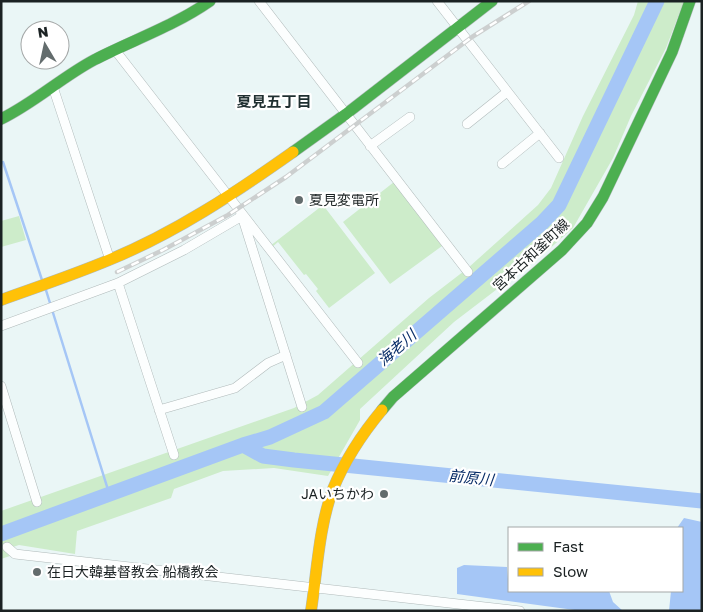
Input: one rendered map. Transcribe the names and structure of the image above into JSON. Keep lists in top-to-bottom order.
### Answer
{
  "streets": {
    "street": ["宮本古和釜町線"]
  },
  "districts": ["夏見五丁目"],
  "water": ["海老川", "前原川"],
  "places": ["夏見変電所", "JAいちかわ", "在日大韓基督教会 船橋教会"],
  "legend": ["Fast", "Slow"],
  "north": "top"
}
